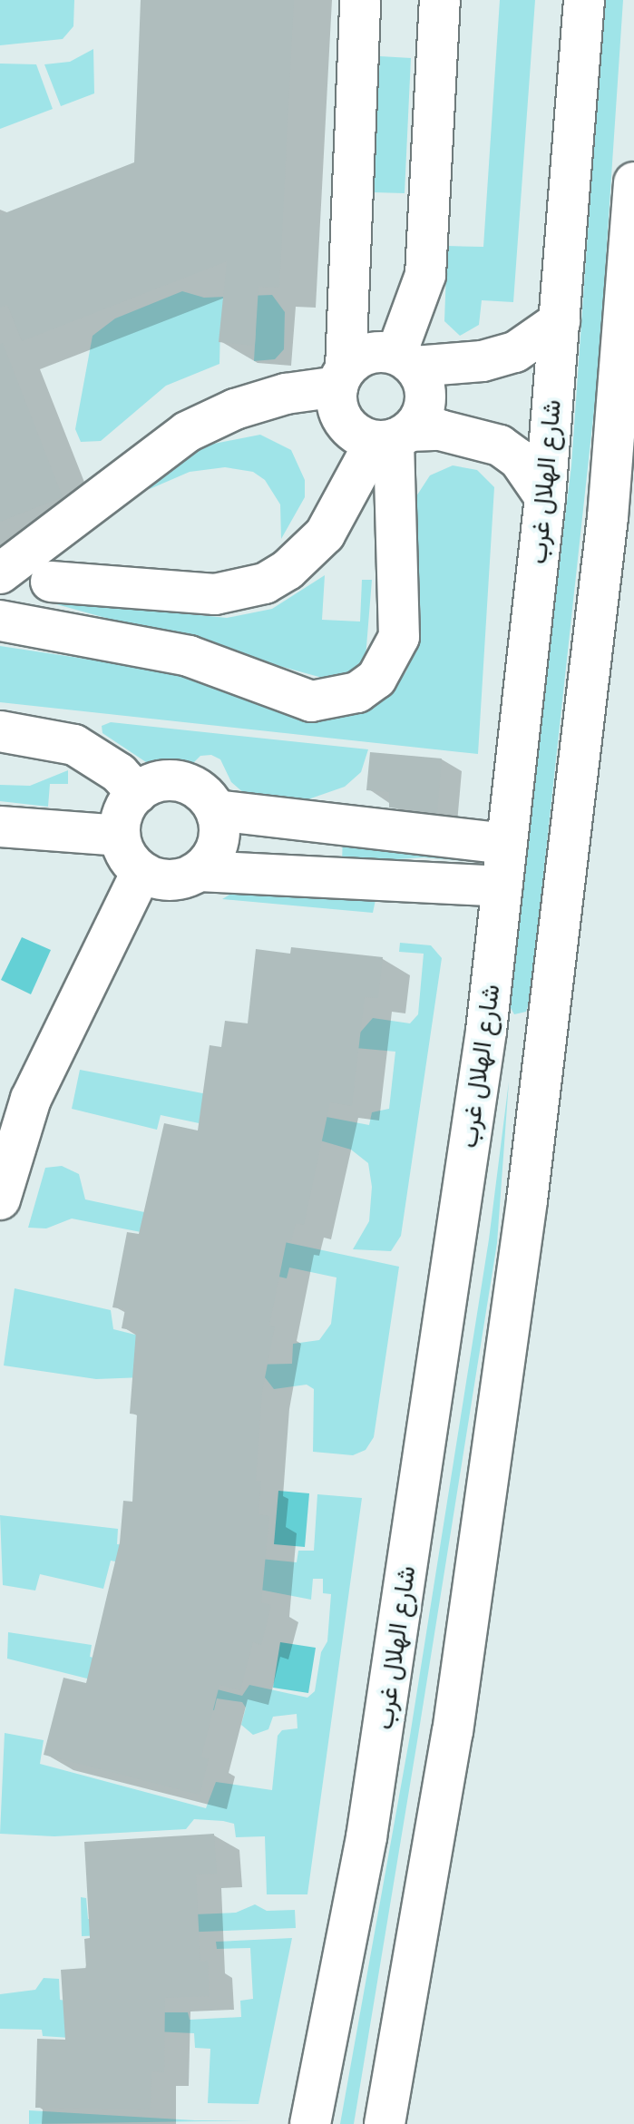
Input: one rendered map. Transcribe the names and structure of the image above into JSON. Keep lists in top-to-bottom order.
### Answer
{
  "streets": {
    "main road": ["شارع الهلال غرب"]
  }
}
